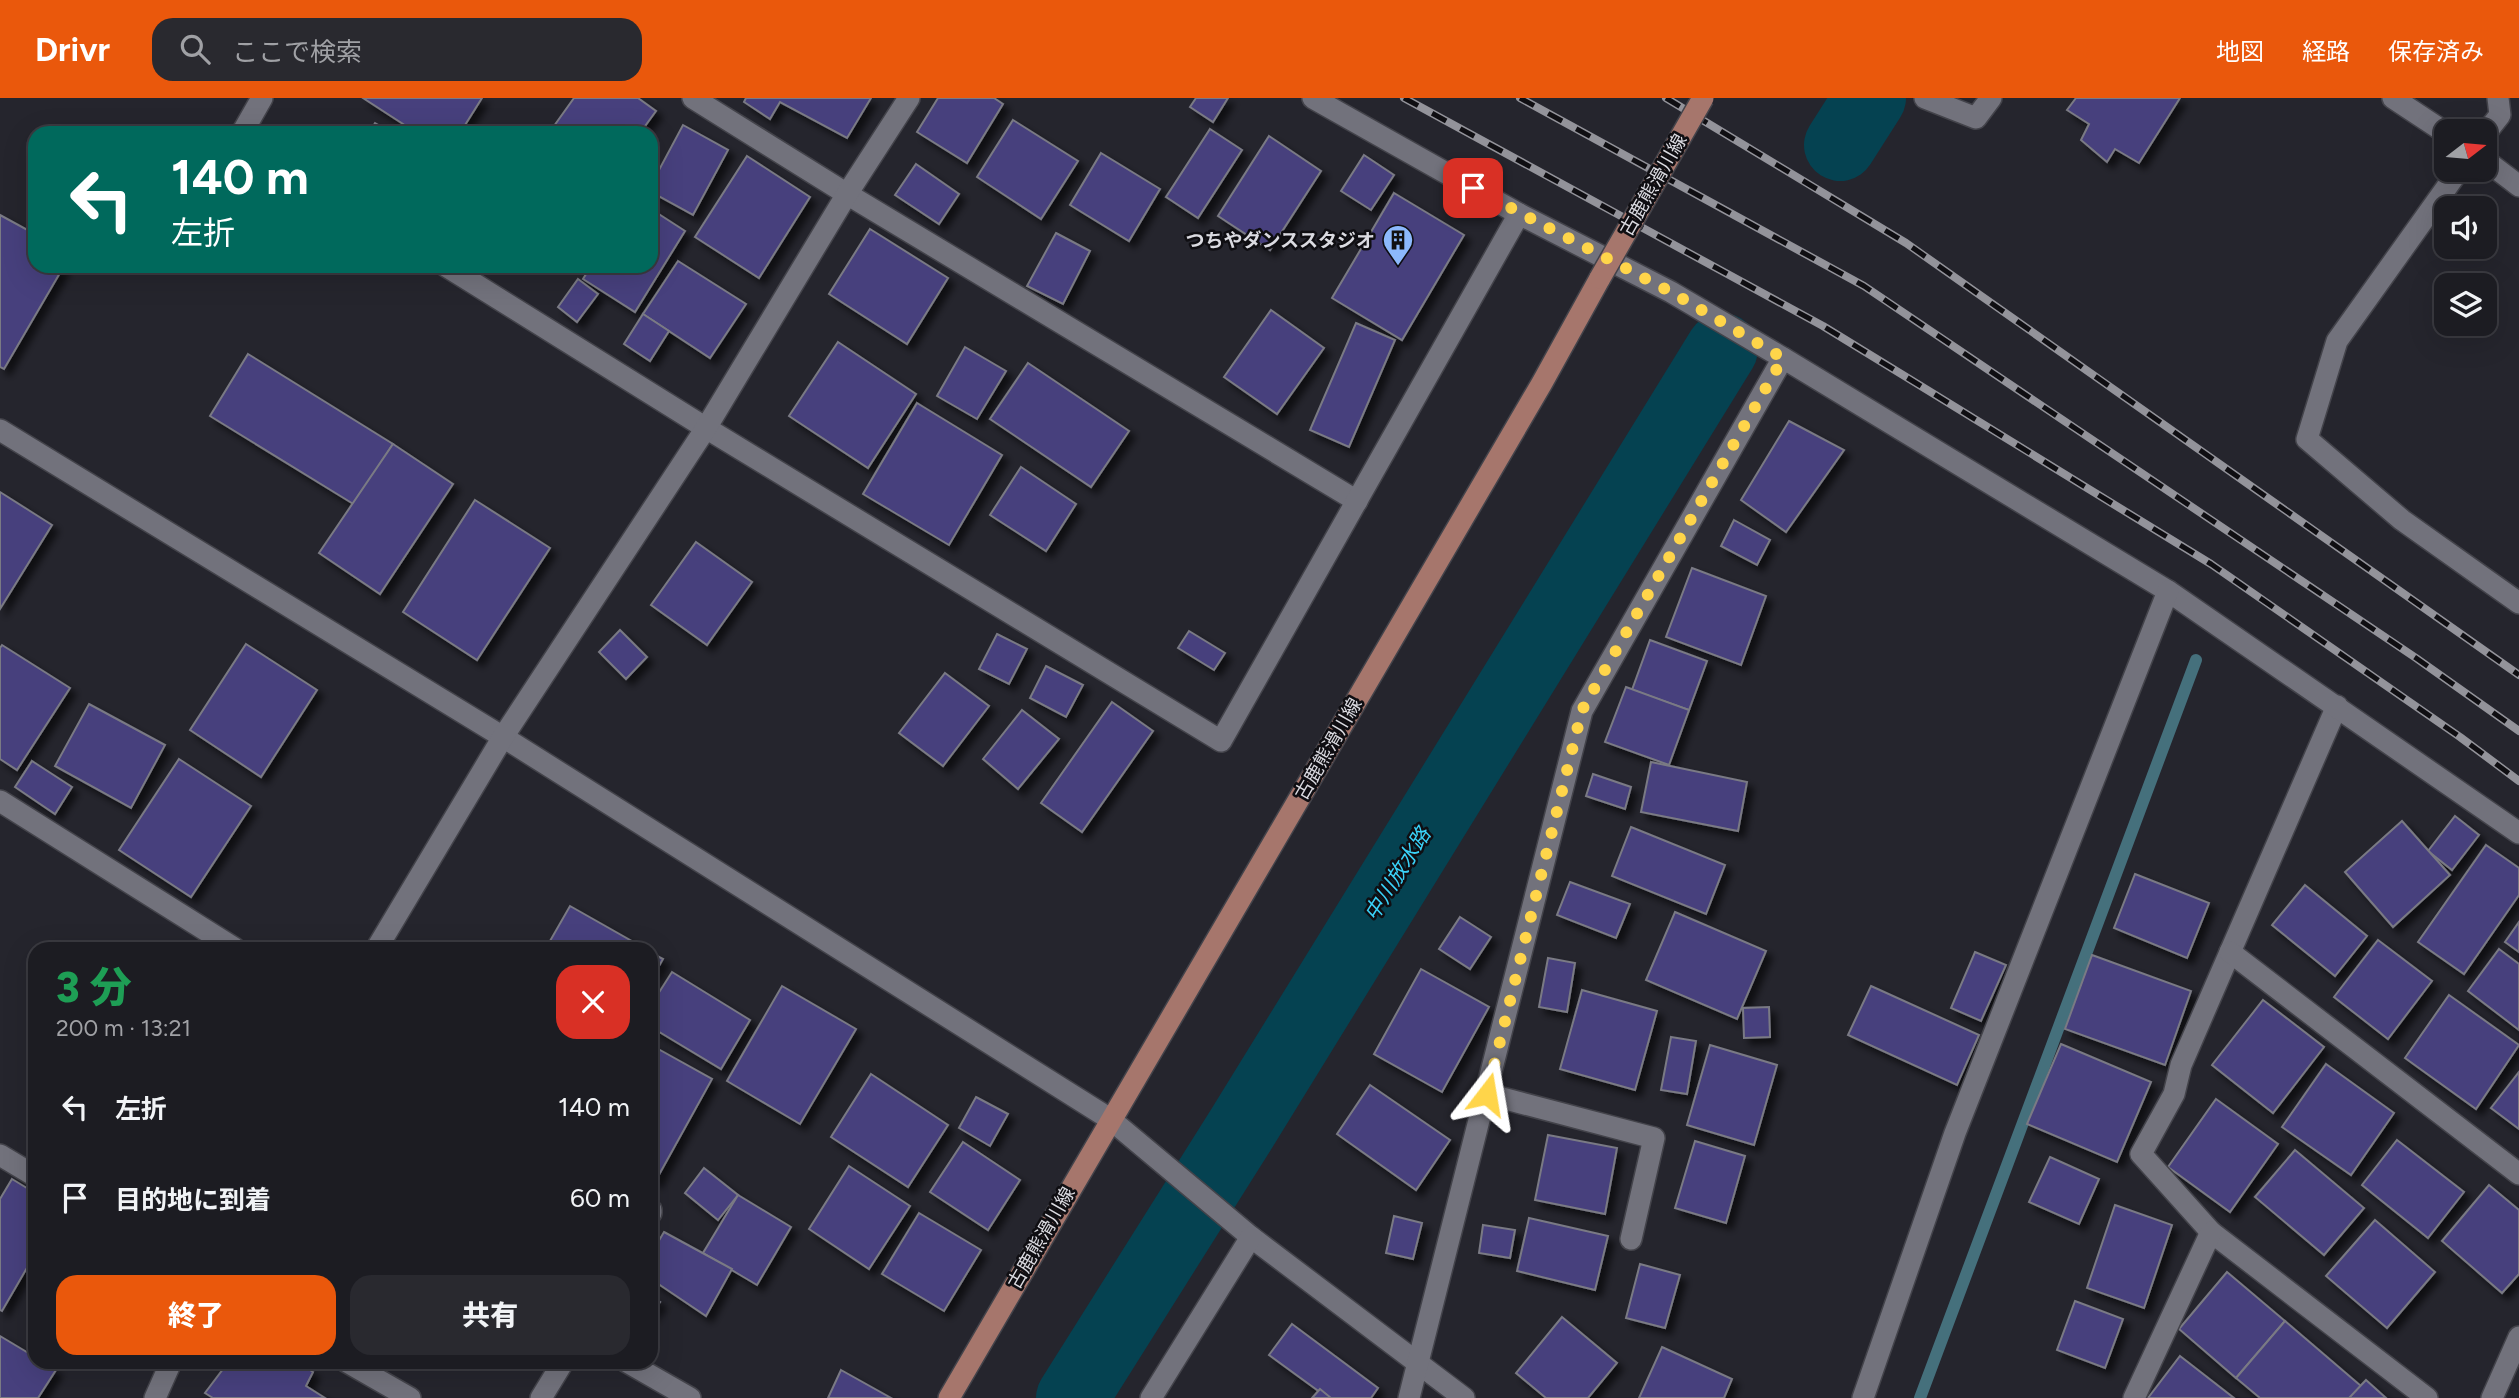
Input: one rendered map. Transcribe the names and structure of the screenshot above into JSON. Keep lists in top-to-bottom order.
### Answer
{
  "streets": {
    "main road": ["古鹿熊滑川線"]
  },
  "water": ["中川放水路"],
  "places": {
    "building": ["つちやダンススタジオ"]
  },
  "north": "right",
  "page": {
    "header": "Drivr",
    "search": "ここで検索",
    "nav": ["地図", "経路", "保存済み"],
    "turn": ["140 m", "左折"],
    "heading": ["3 分", "200 m · 13:21"],
    "list": [
      {
        "name": "左折",
        "value": "140 m"
      },
      {
        "name": "目的地に到着",
        "value": "60 m"
      }
    ],
    "buttons": ["終了", "共有"]
  }
}
